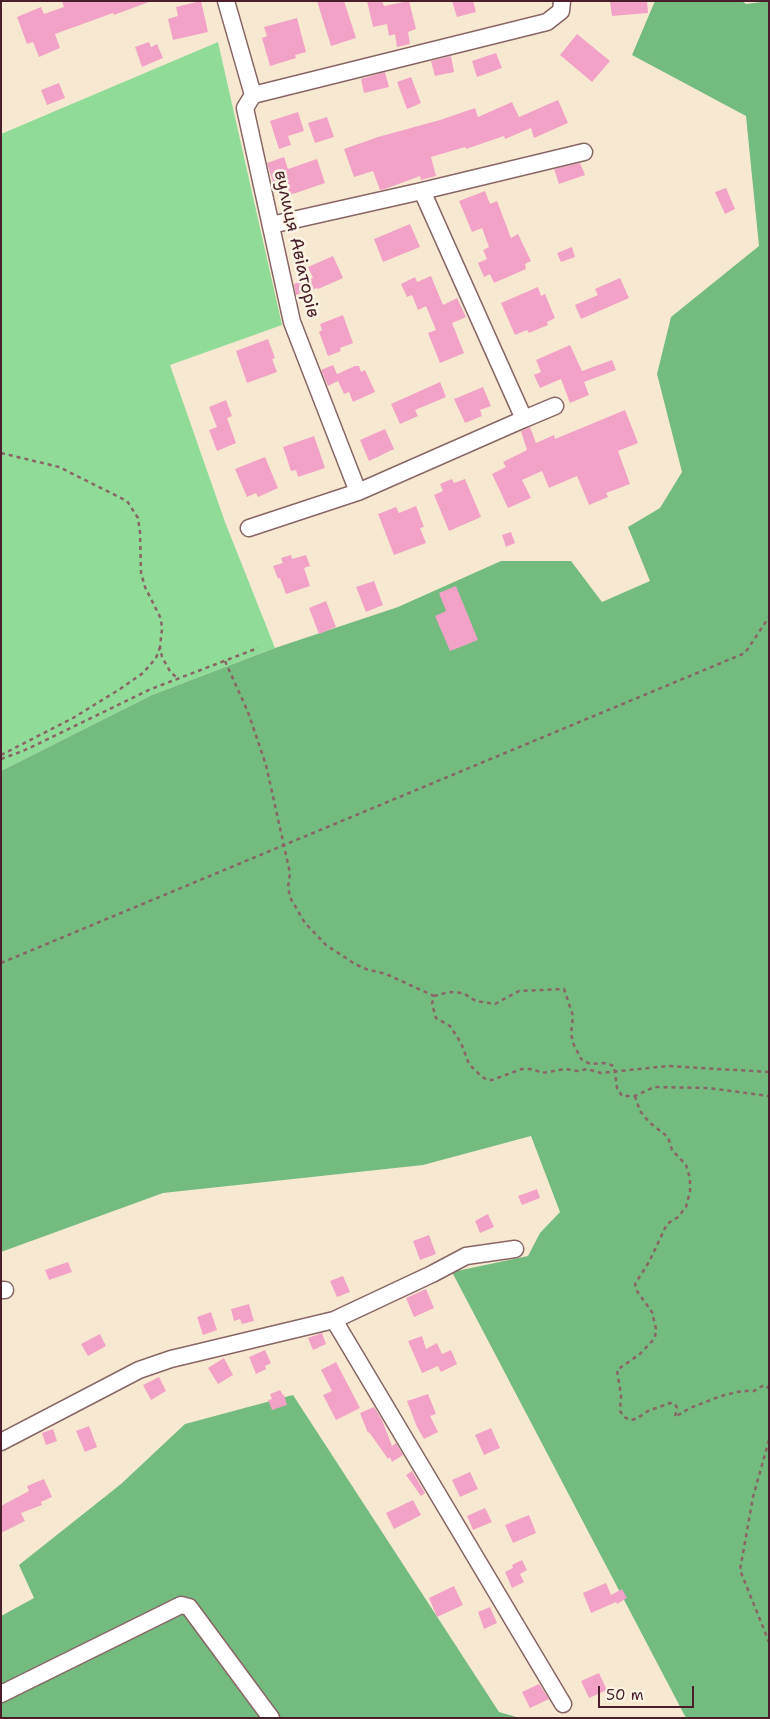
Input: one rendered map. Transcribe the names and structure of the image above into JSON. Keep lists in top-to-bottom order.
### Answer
{
  "streets": {
    "street": ["вулиця Авіаторів"]
  },
  "scale_bar": "50 m"
}
